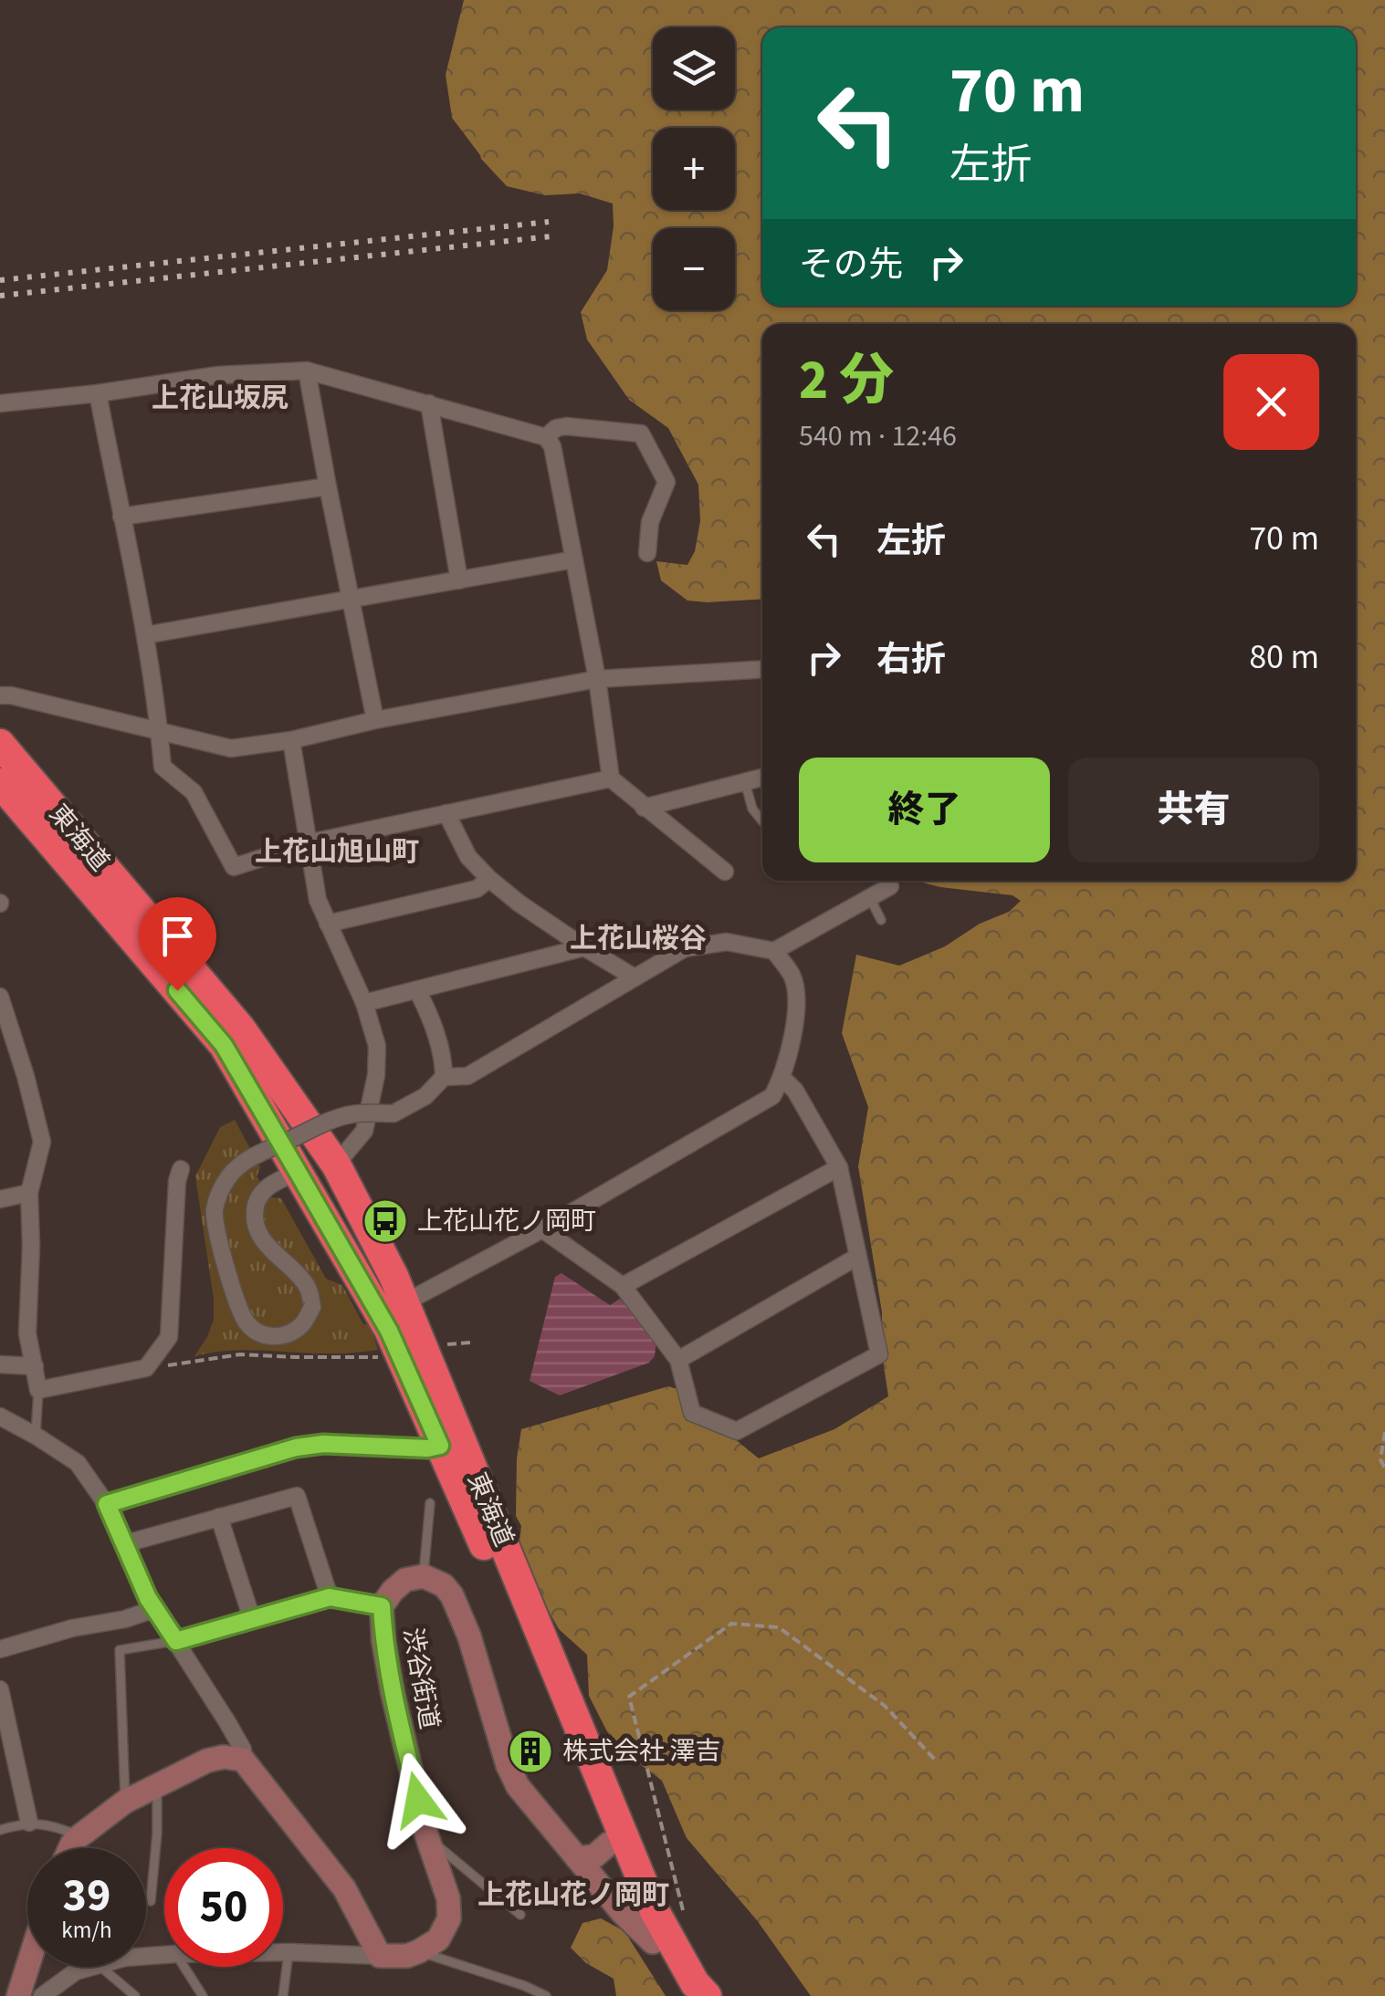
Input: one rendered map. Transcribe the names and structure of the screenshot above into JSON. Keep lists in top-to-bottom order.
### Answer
{
  "streets": {
    "highway": ["東海道"],
    "main road": ["渋谷街道"]
  },
  "crossings": [
    ["東海道", "渋谷街道"]
  ],
  "districts": [
    "上花山坂尻",
    "上花山旭山町",
    "上花山桜谷",
    "上花山花ノ岡町"
  ],
  "places": {
    "bus stop": ["上花山花ノ岡町"],
    "building": ["株式会社 澤吉"]
  },
  "page": {
    "map_buttons": ["+", "−"],
    "turn": ["70 m", "左折"],
    "then": "その先",
    "heading": ["2 分", "540 m · 12:46"],
    "list": [
      {
        "name": "左折",
        "value": "70 m"
      },
      {
        "name": "右折",
        "value": "80 m"
      }
    ],
    "buttons": ["終了", "共有"],
    "speed": "39 km/h",
    "limit": "50"
  }
}
